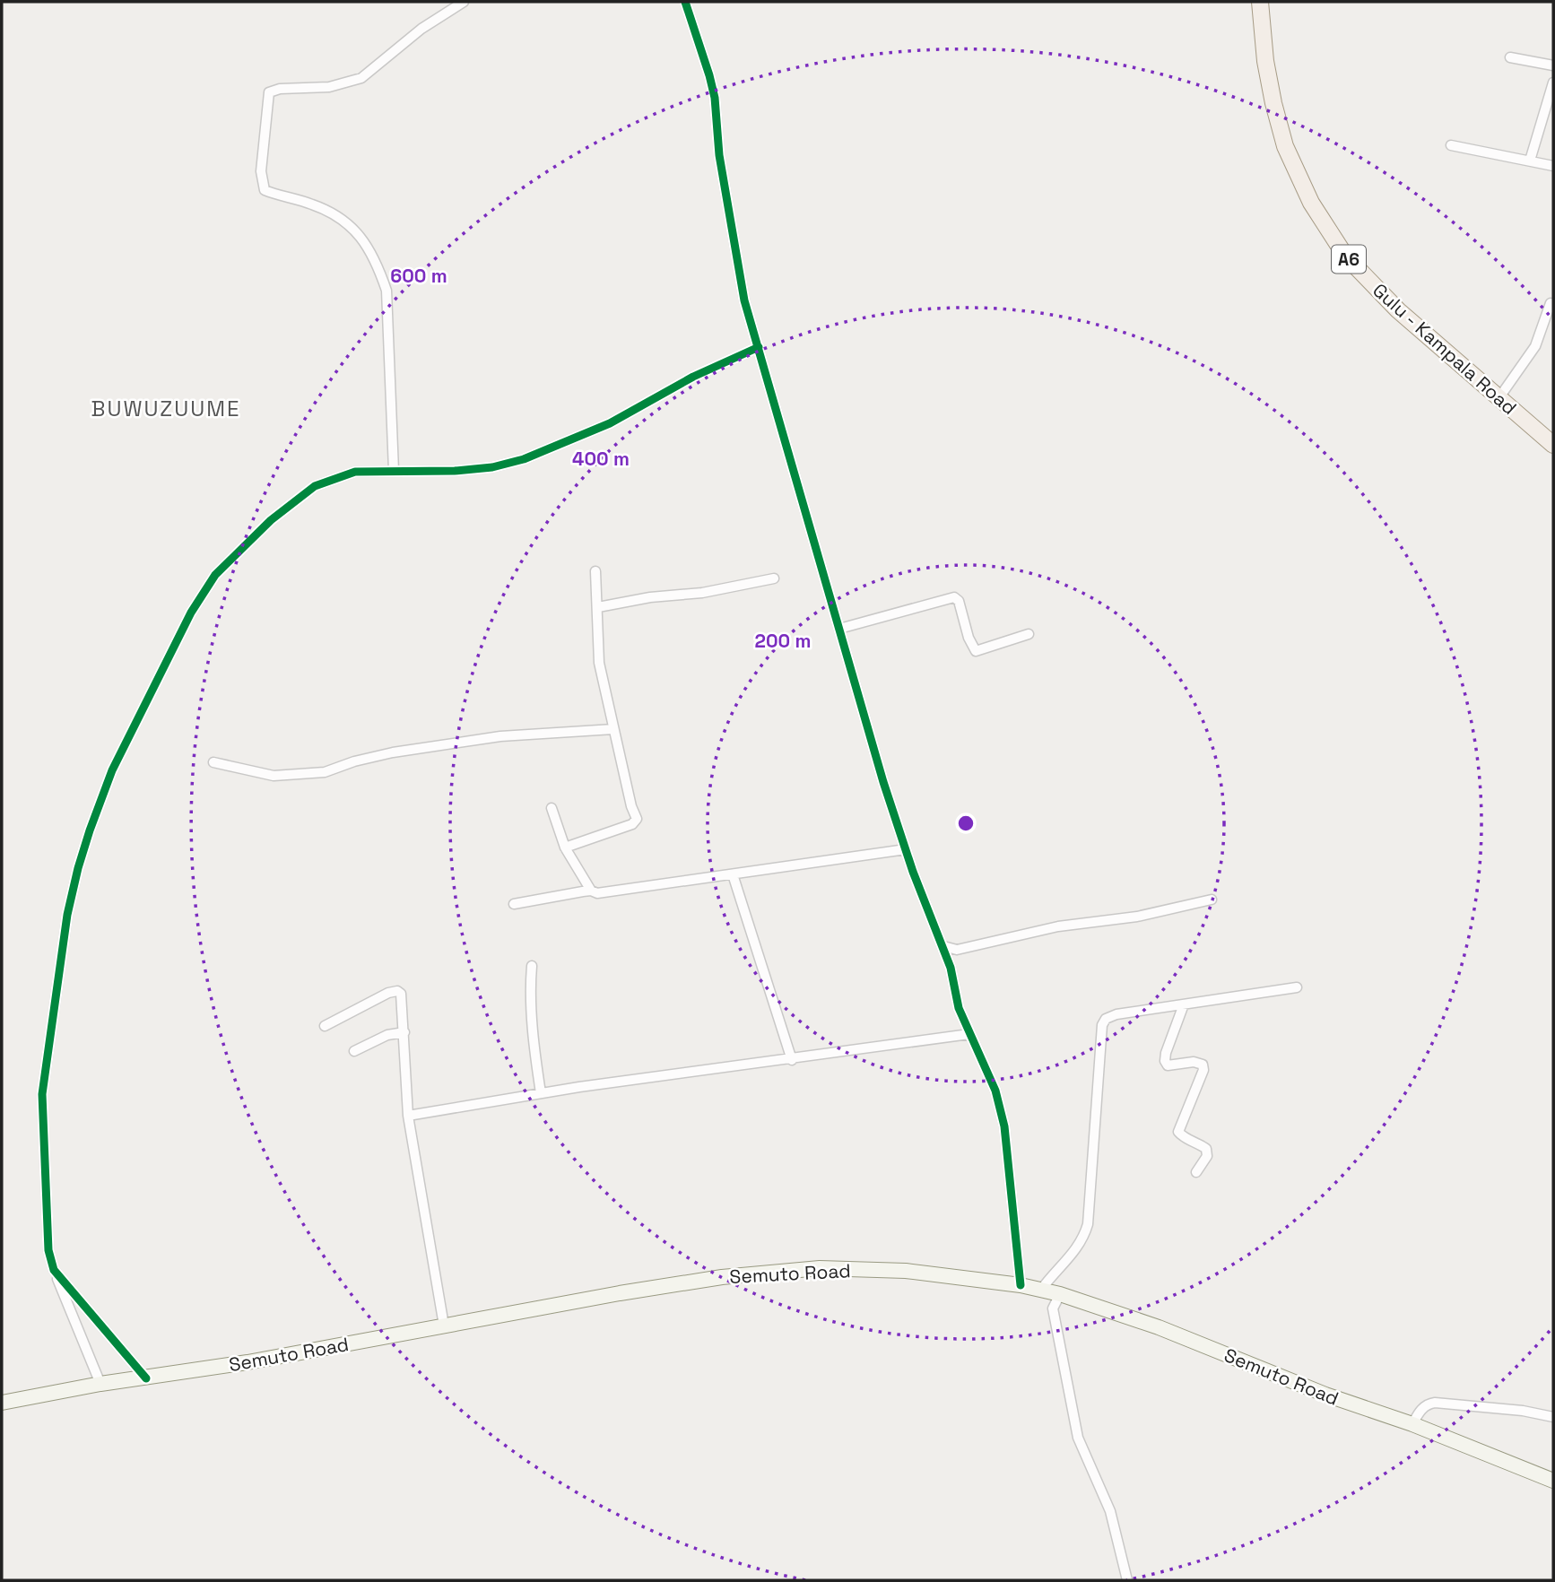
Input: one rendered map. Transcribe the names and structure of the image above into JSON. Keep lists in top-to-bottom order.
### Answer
{
  "streets": {
    "main road": ["A6", "Gulu - Kampala Road", "Semuto Road"]
  },
  "districts": ["BUWUZUUME"],
  "rings": ["600 m", "400 m", "200 m"]
}
